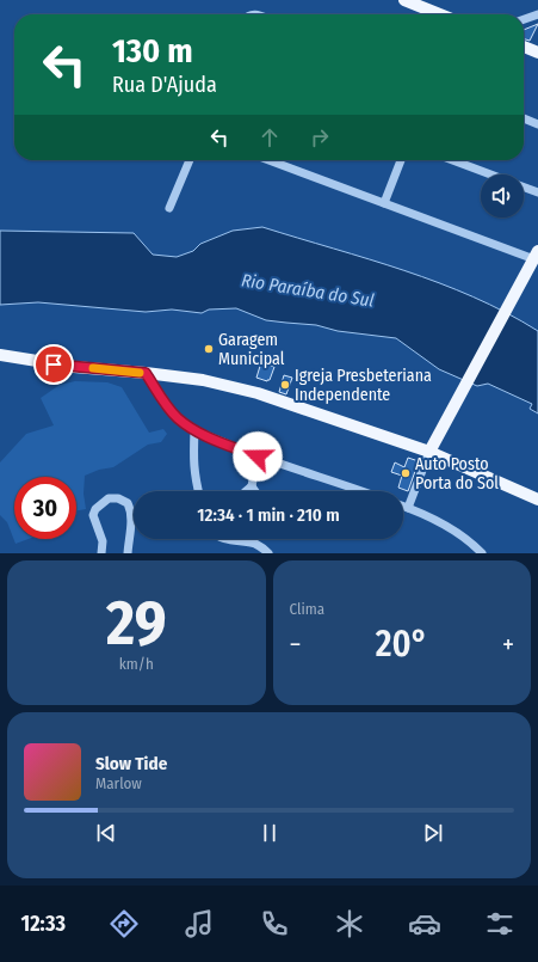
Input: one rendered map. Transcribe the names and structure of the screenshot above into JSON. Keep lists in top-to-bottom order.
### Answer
{
  "water": ["Rio Paraíba do Sul"],
  "places": ["Garagem Municipal", "Igreja Presbeteriana Independente", "Auto Posto Porta do Sol"],
  "page": {
    "turn": ["130 m", "Rua D'Ajuda"],
    "limit": "30",
    "trip": "12:34 · 1 min · 210 m",
    "tile": [
      ["29", "km/h"],
      "Clima"
    ],
    "heat": ["−", "20°", "+"],
    "song": ["Slow Tide", "Marlow"],
    "tabs": "12:33"
  }
}
